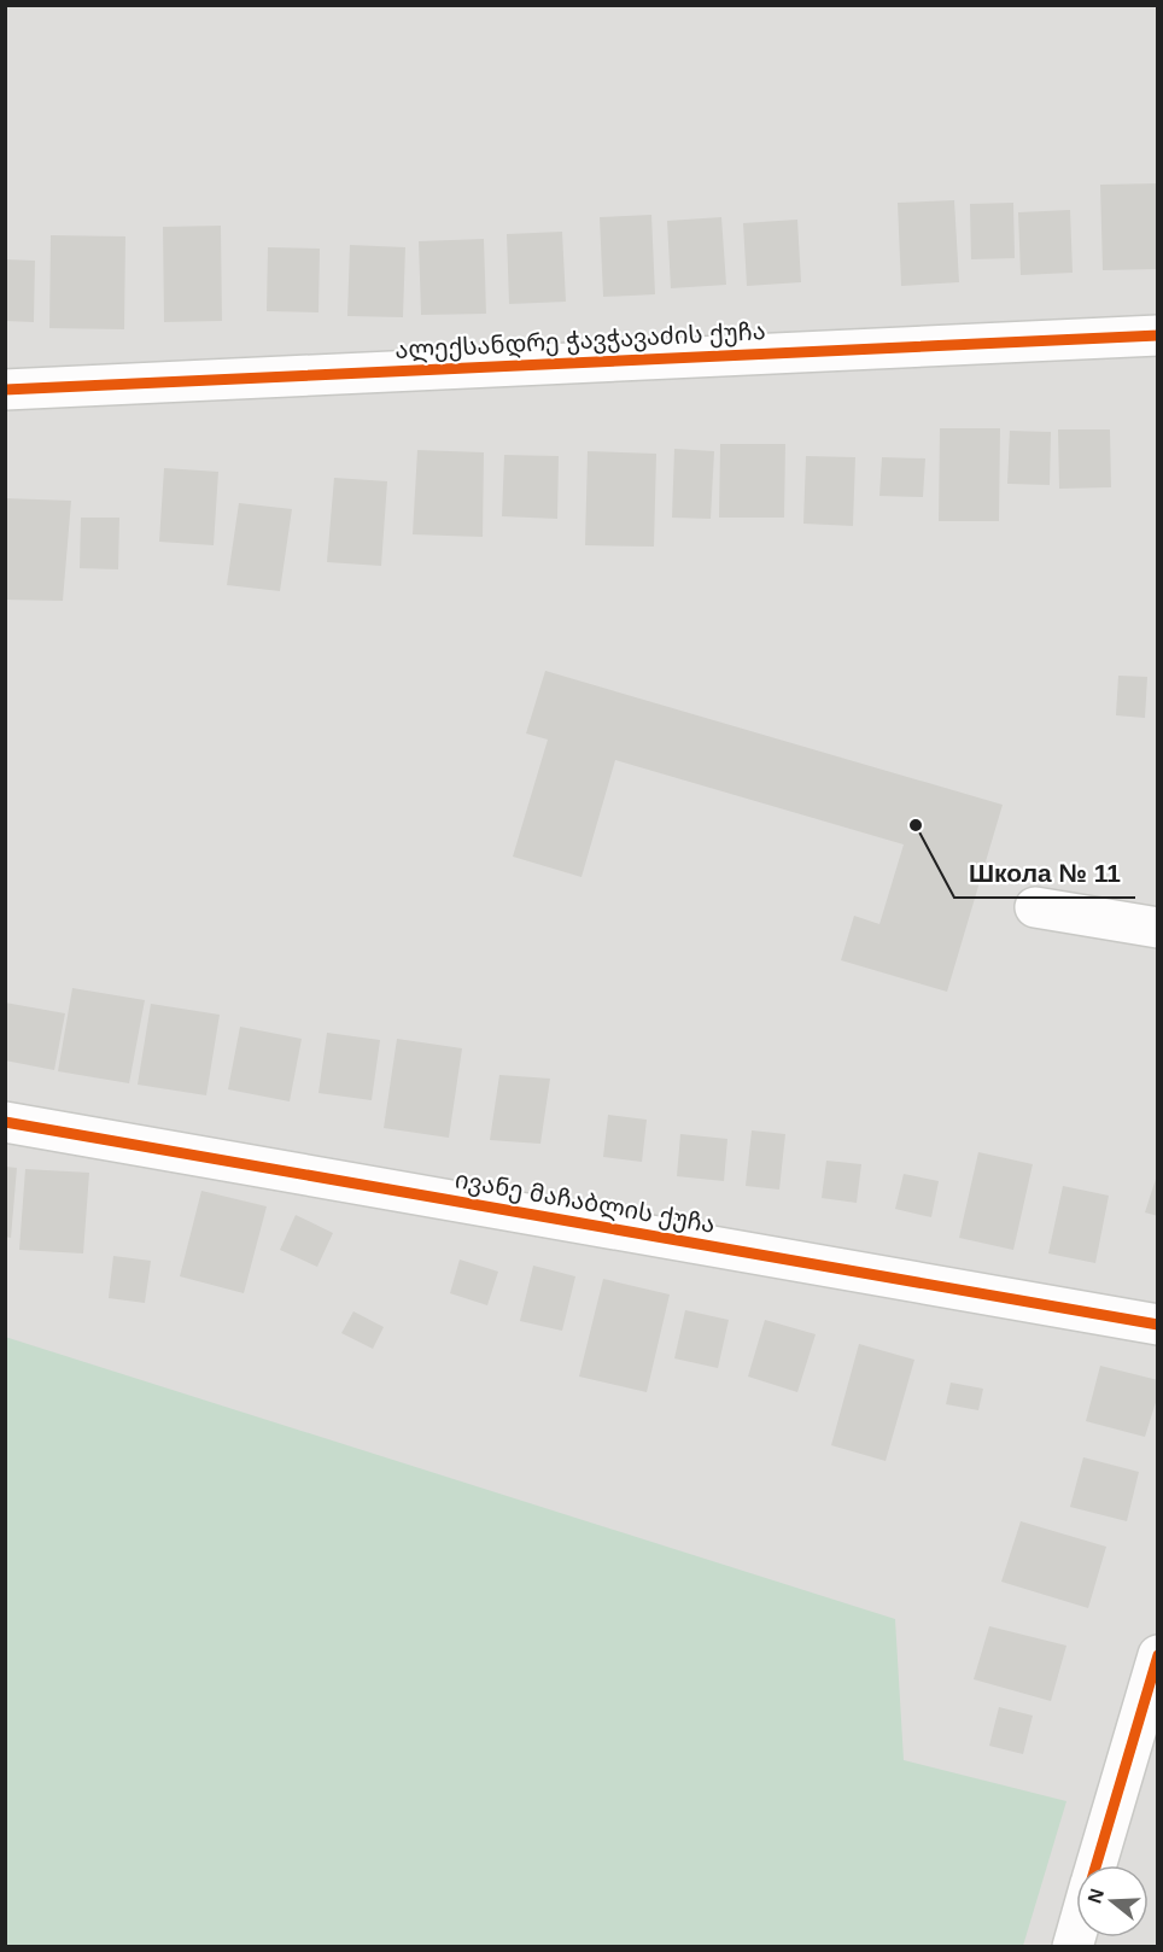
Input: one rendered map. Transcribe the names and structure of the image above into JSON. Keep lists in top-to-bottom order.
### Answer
{
  "streets": {
    "street": ["ალექსანდრე ჭავჭავაძის ქუჩა", "ივანე მაჩაბლის ქუჩა"]
  },
  "places": ["Школа № 11"],
  "north": "left"
}
